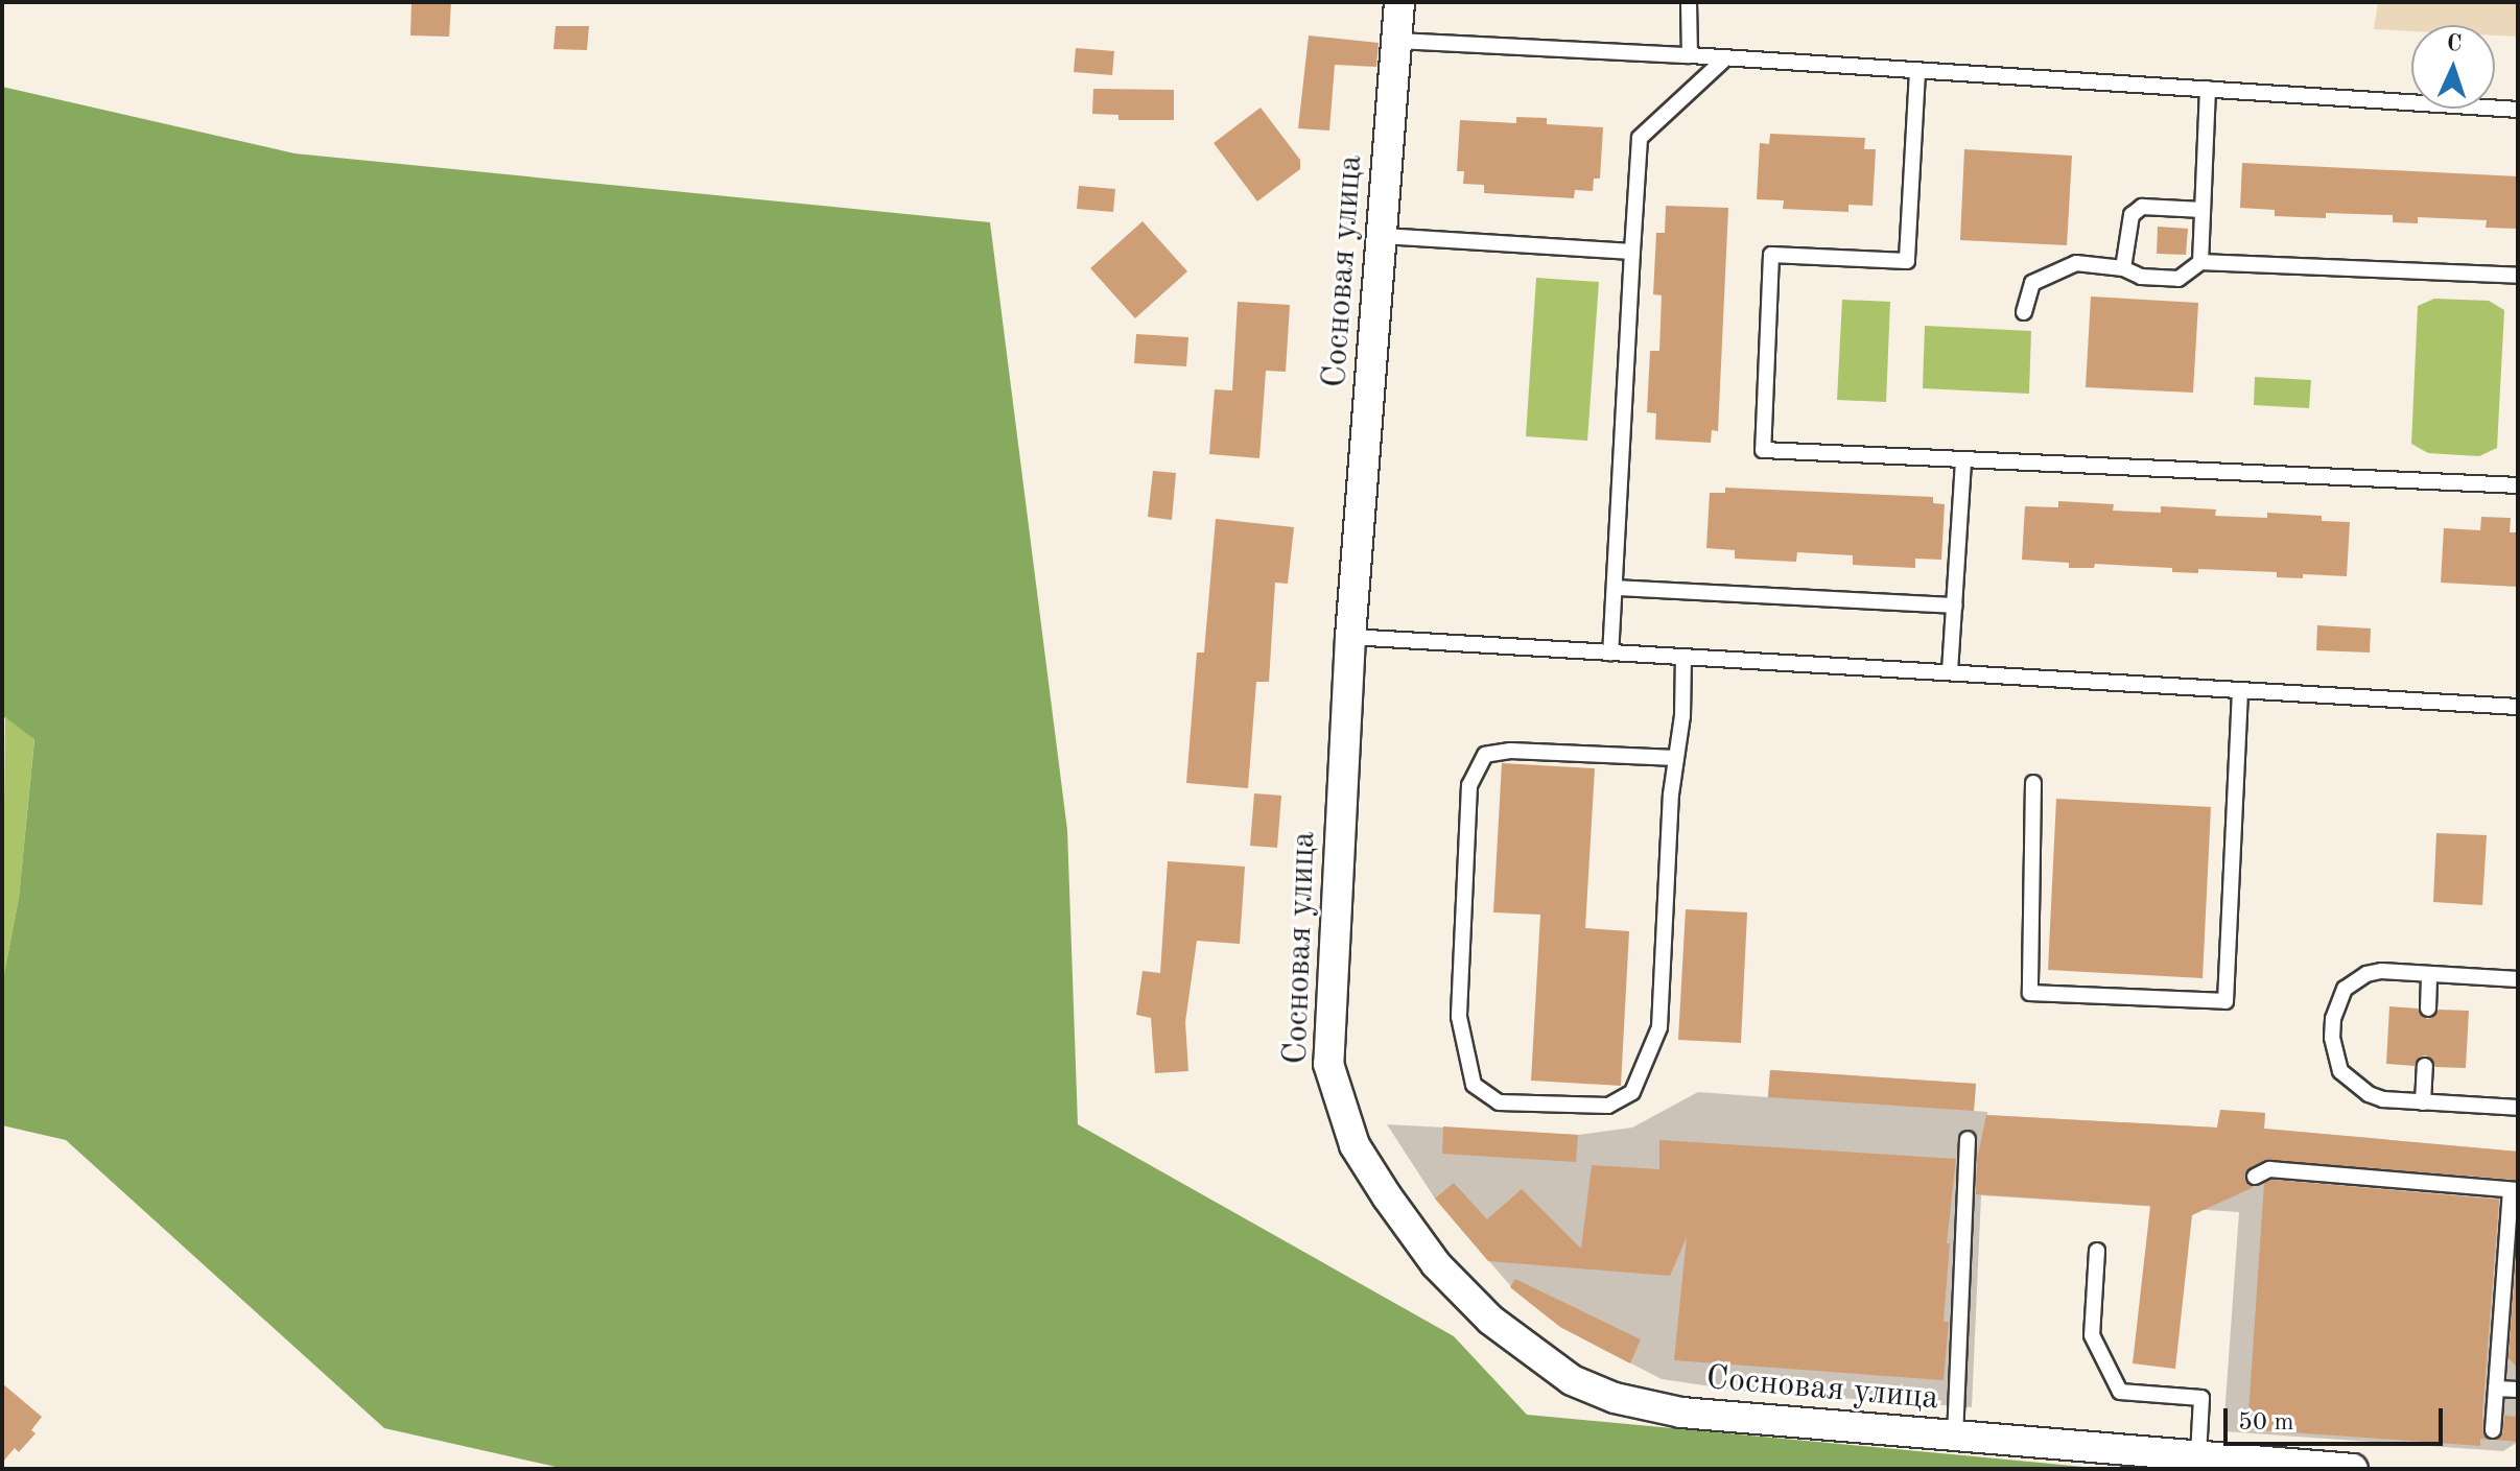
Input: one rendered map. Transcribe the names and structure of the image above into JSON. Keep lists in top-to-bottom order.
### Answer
{
  "streets": {
    "street": ["Сосновая улица"]
  },
  "scale_bar": "50 m",
  "north": "top"
}
